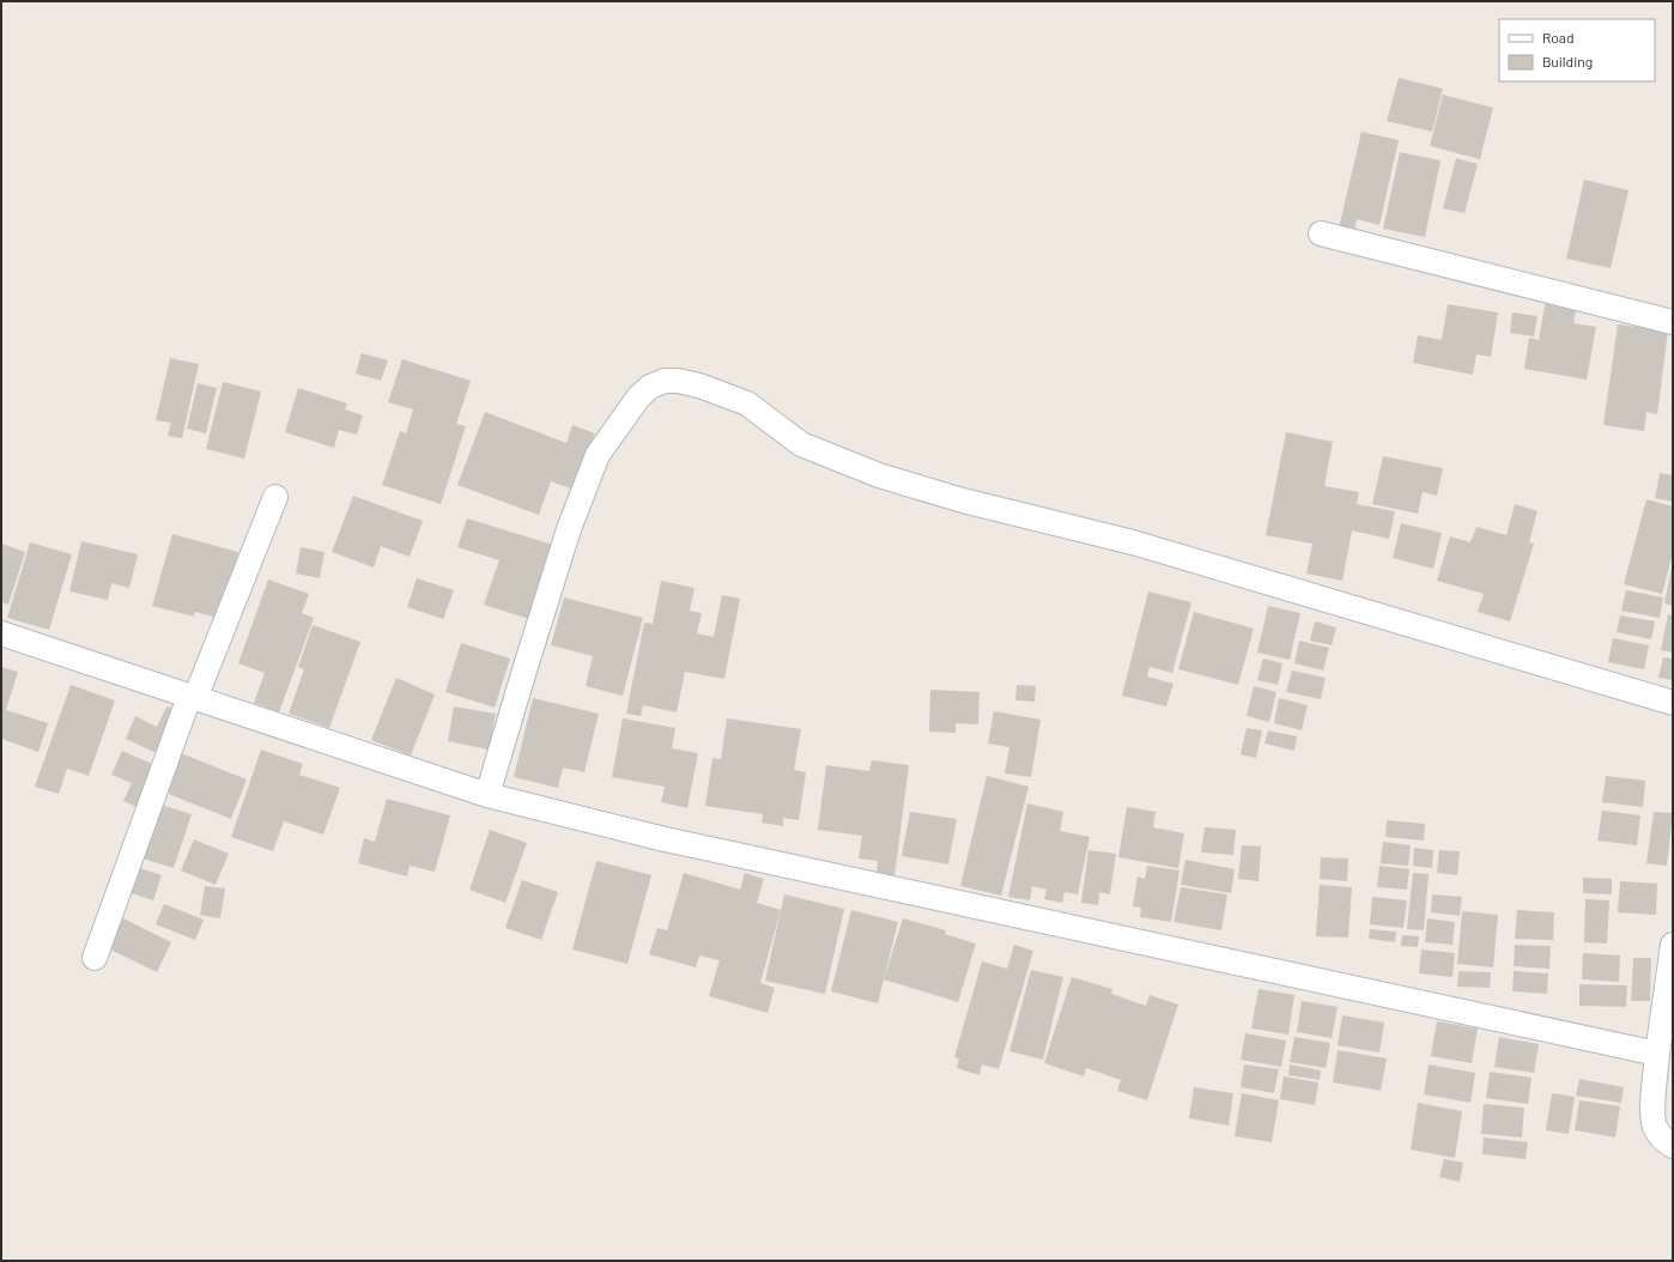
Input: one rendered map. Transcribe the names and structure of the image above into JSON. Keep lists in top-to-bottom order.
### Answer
{
  "legend": ["Road", "Building"]
}
